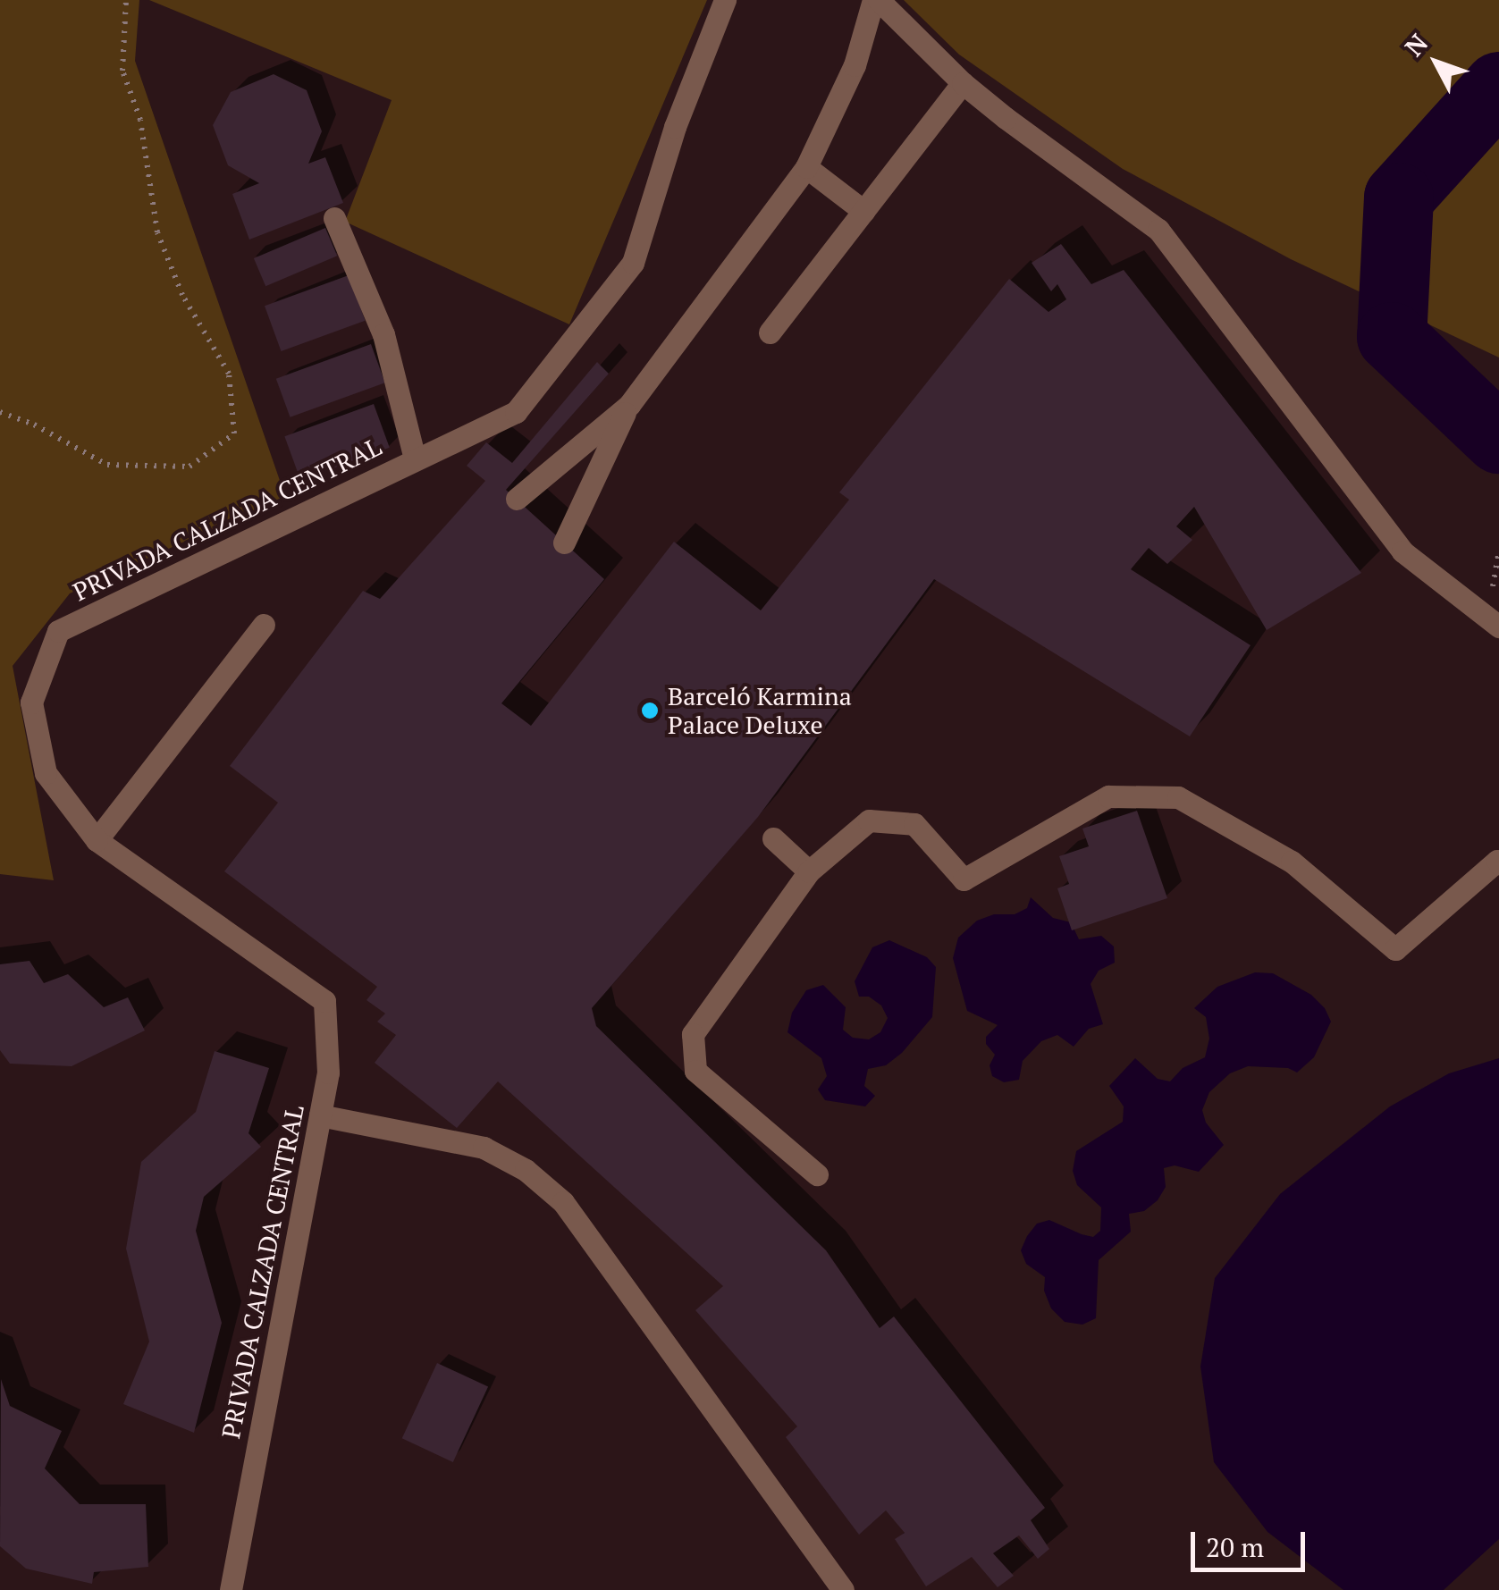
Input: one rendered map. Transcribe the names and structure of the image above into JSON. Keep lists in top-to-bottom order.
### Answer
{
  "streets": {
    "street": ["PRIVADA CALZADA CENTRAL"]
  },
  "places": ["Barceló Karmina Palace Deluxe"],
  "scale_bar": "20 m",
  "north": "top left"
}
